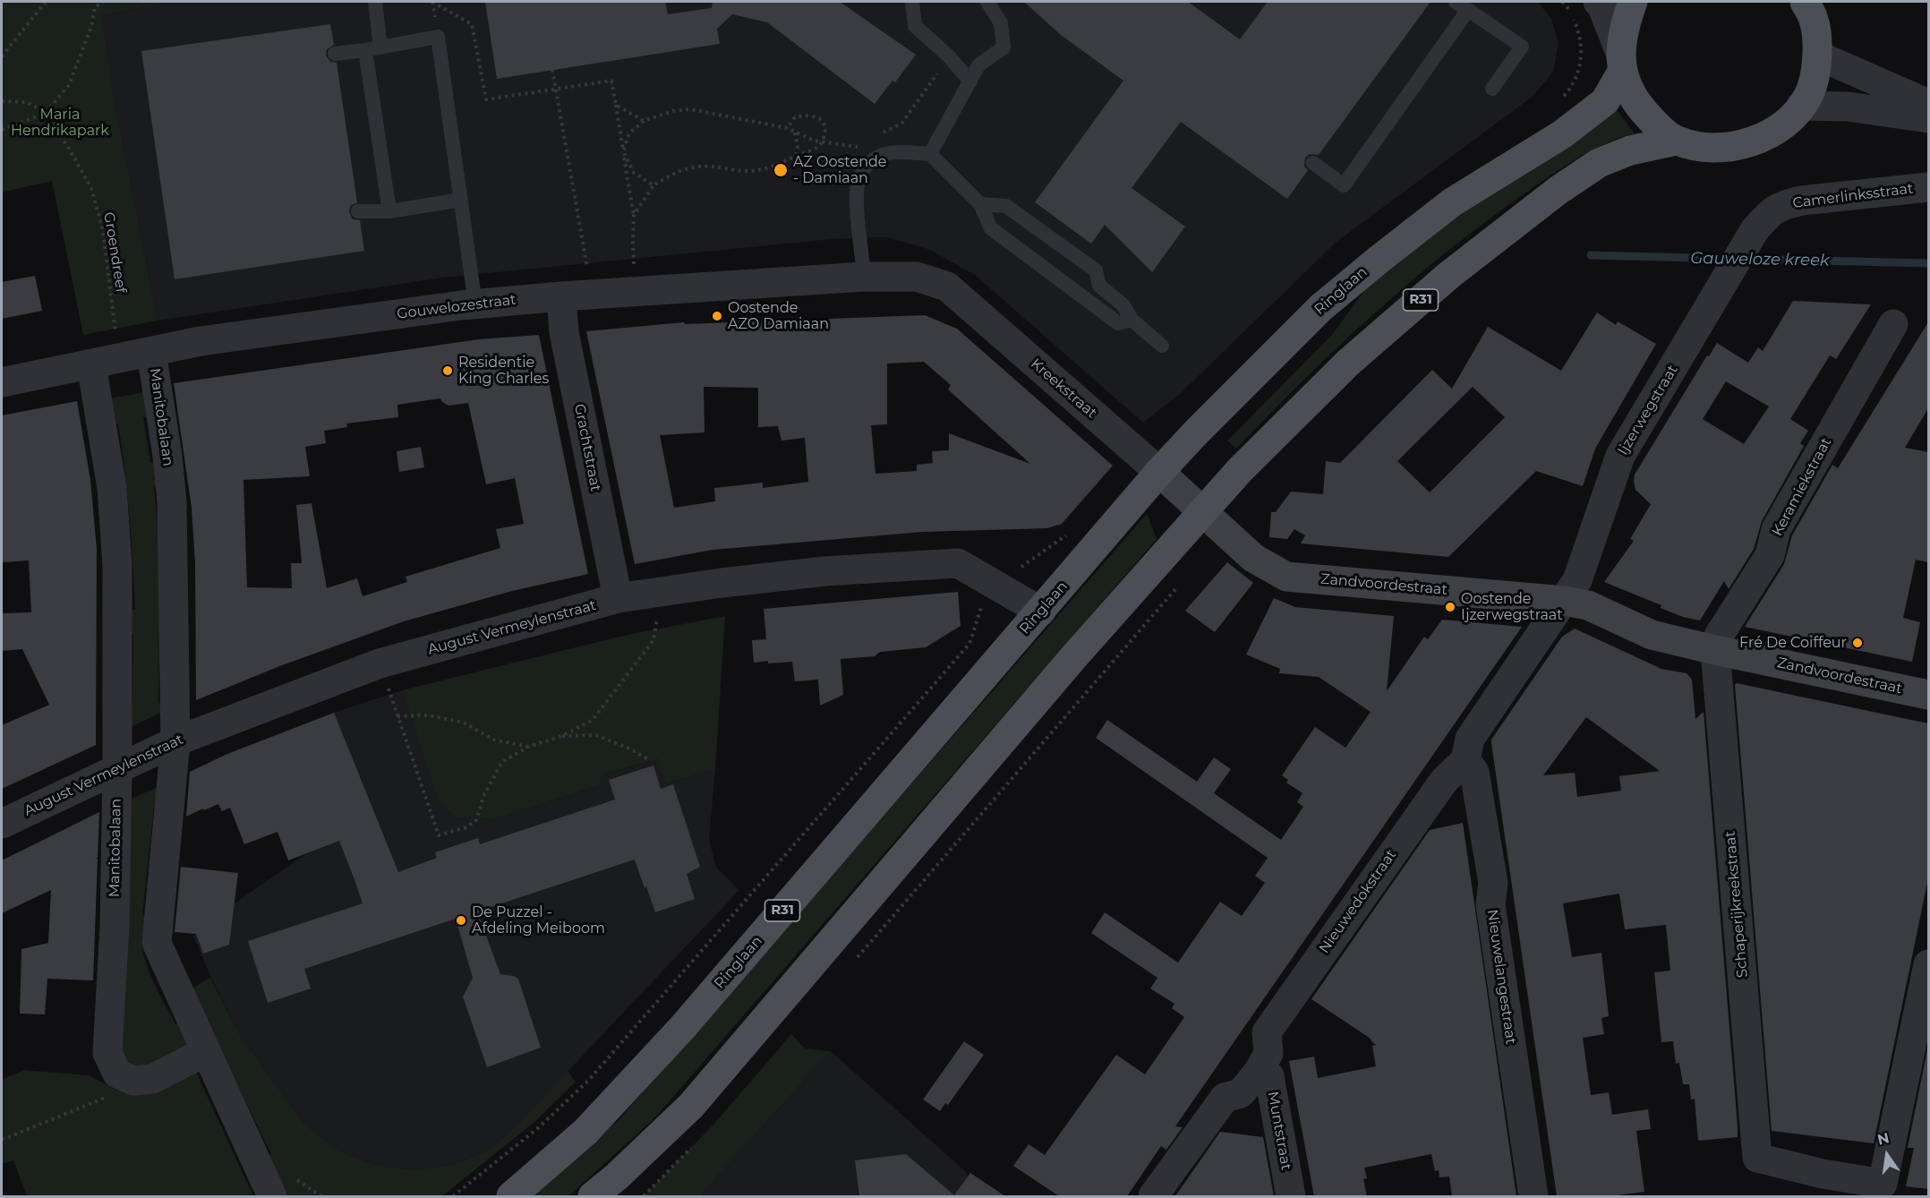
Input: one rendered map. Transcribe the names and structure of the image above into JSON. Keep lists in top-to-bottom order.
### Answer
{
  "streets": {
    "main road": [
      "Ringlaan",
      "R31",
      "Kreekstraat",
      "Zandvoordestraat"
    ],
    "street": [
      "Camerlinksstraat",
      "Gouwelozestraat",
      "Ijzerwegstraat",
      "Manitobalaan",
      "Grachtstraat",
      "Keramiekstraat",
      "August Vermeylenstraat",
      "Nieuwedokstraat",
      "Schaperijkreekstraat",
      "Nieuwelangestraat",
      "Muntstraat"
    ],
    "path": ["Groendreef"]
  },
  "crossings": [
    ["Camerlinksstraat", "Ijzerwegstraat"],
    ["Groendreef", "Gouwelozestraat"],
    ["Ringlaan", "R31"],
    ["Ringlaan", "Kreekstraat"],
    ["Ringlaan", "August Vermeylenstraat"],
    ["R31", "Kreekstraat"],
    ["R31", "Zandvoordestraat"],
    ["Gouwelozestraat", "Kreekstraat"],
    ["Gouwelozestraat", "Manitobalaan"],
    ["Gouwelozestraat", "Grachtstraat"],
    ["Kreekstraat", "Zandvoordestraat"],
    ["Ijzerwegstraat", "Zandvoordestraat"],
    ["Manitobalaan", "August Vermeylenstraat"],
    ["Grachtstraat", "August Vermeylenstraat"],
    ["Keramiekstraat", "Zandvoordestraat"],
    ["Keramiekstraat", "Schaperijkreekstraat"],
    ["Zandvoordestraat", "Schaperijkreekstraat"],
    ["Nieuwedokstraat", "Nieuwelangestraat"],
    ["Nieuwedokstraat", "Muntstraat"]
  ],
  "water": ["Gauweloze kreek"],
  "parks": ["Maria Hendrikapark"],
  "places": [
    "AZ Oostende - Damiaan",
    "Oostende AZO Damiaan",
    "Residentie King Charles",
    "Oostende Ijzerwegstraat",
    "Fré De Coiffeur",
    "De Puzzel - Afdeling Meiboom"
  ],
  "north": "top"
}
